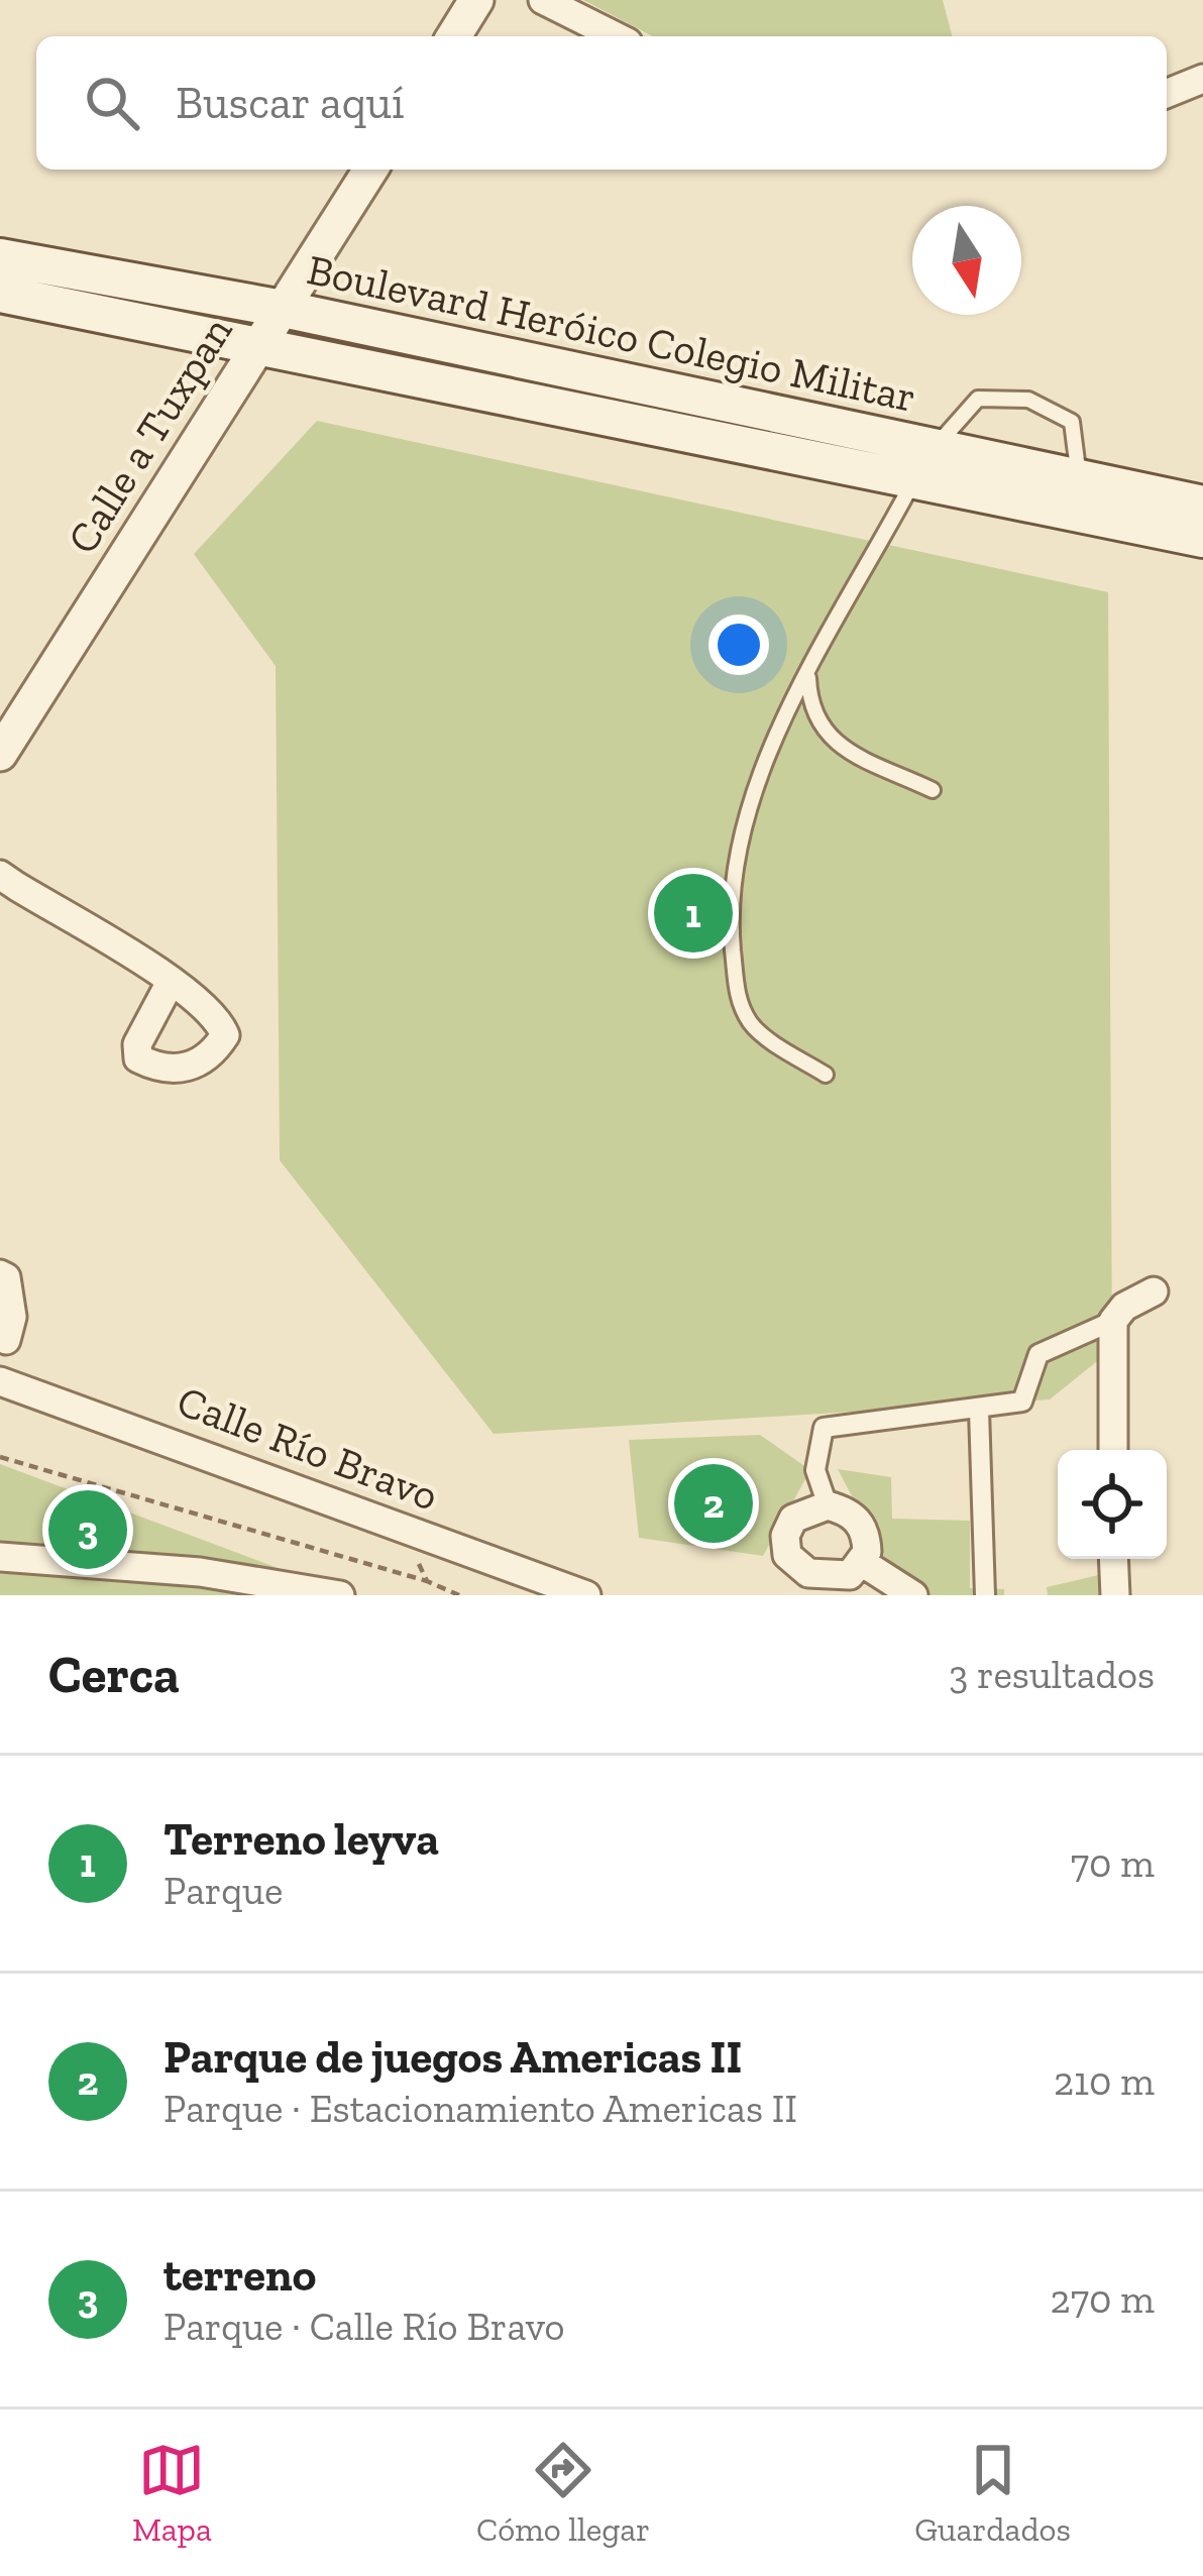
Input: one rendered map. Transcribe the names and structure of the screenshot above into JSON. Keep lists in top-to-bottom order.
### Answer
{
  "streets": {
    "main road": ["Boulevard Heróico Colegio Militar"],
    "street": ["Calle a Tuxpan", "Calle Río Bravo"]
  },
  "crossings": [
    ["Boulevard Heróico Colegio Militar", "Calle a Tuxpan"]
  ],
  "north": "bottom",
  "page": {
    "search": "Buscar aquí",
    "pins": ["1", "2", "3"],
    "heading": ["Cerca", "3 resultados"],
    "list": [
      {
        "mark": "1",
        "name": "Terreno leyva",
        "note": "Parque",
        "value": "70 m"
      },
      {
        "mark": "2",
        "name": "Parque de juegos Americas II",
        "note": "Parque · Estacionamiento Americas II",
        "value": "210 m"
      },
      {
        "mark": "3",
        "name": "terreno",
        "note": "Parque · Calle Río Bravo",
        "value": "270 m"
      }
    ],
    "nav": ["Mapa", "Cómo llegar", "Guardados"]
  }
}
